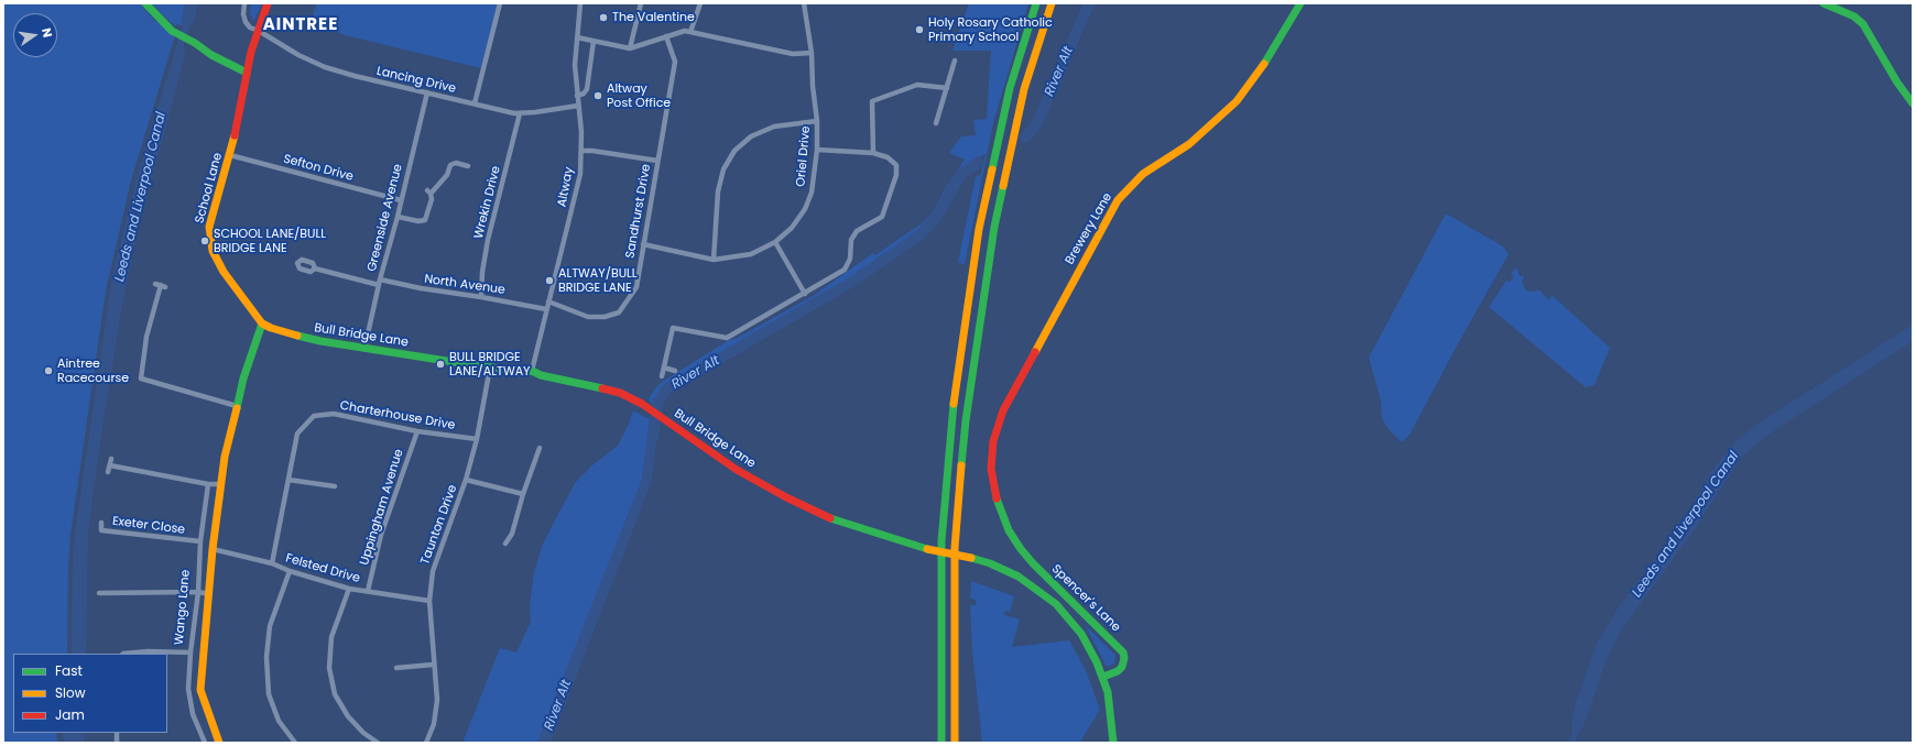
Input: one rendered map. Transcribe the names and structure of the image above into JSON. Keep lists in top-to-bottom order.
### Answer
{
  "streets": {
    "main road": [
      "School Lane",
      "Brewery Lane",
      "Bull Bridge Lane",
      "Spencer's Lane",
      "Wango Lane"
    ],
    "street": [
      "Lancing Drive",
      "Oriel Drive",
      "Sefton Drive",
      "Altway",
      "Wrekin Drive",
      "Sandhurst Drive",
      "Greenside Avenue",
      "North Avenue",
      "Charterhouse Drive",
      "Uppingham Avenue",
      "Taunton Drive",
      "Exeter Close",
      "Felsted Drive"
    ]
  },
  "crossings": [
    ["Lancing Drive", "Altway"],
    ["Lancing Drive", "School Lane"],
    ["Lancing Drive", "Wrekin Drive"],
    ["Lancing Drive", "Greenside Avenue"],
    ["Oriel Drive", "Sandhurst Drive"],
    ["Sefton Drive", "School Lane"],
    ["Sefton Drive", "Greenside Avenue"],
    ["Altway", "Sandhurst Drive"],
    ["Altway", "North Avenue"],
    ["Altway", "Bull Bridge Lane"],
    ["School Lane", "Bull Bridge Lane"],
    ["School Lane", "Wango Lane"],
    ["Wrekin Drive", "North Avenue"],
    ["Greenside Avenue", "North Avenue"],
    ["Greenside Avenue", "Bull Bridge Lane"],
    ["Brewery Lane", "Spencer's Lane"],
    ["Bull Bridge Lane", "Taunton Drive"],
    ["Bull Bridge Lane", "Spencer's Lane"],
    ["Bull Bridge Lane", "Wango Lane"],
    ["Charterhouse Drive", "Uppingham Avenue"],
    ["Charterhouse Drive", "Taunton Drive"],
    ["Charterhouse Drive", "Felsted Drive"],
    ["Uppingham Avenue", "Felsted Drive"],
    ["Taunton Drive", "Felsted Drive"],
    ["Exeter Close", "Wango Lane"],
    ["Felsted Drive", "Wango Lane"]
  ],
  "districts": ["AINTREE"],
  "water": ["River Alt", "Leeds and Liverpool Canal"],
  "places": [
    "The Valentine",
    "Holy Rosary Catholic Primary School",
    "Altway Post Office",
    "SCHOOL LANE/BULL BRIDGE LANE",
    "ALTWAY/BULL BRIDGE LANE",
    "BULL BRIDGE LANE/ALTWAY",
    "Aintree Racecourse"
  ],
  "legend": ["Fast", "Slow", "Jam"],
  "north": "right"
}
